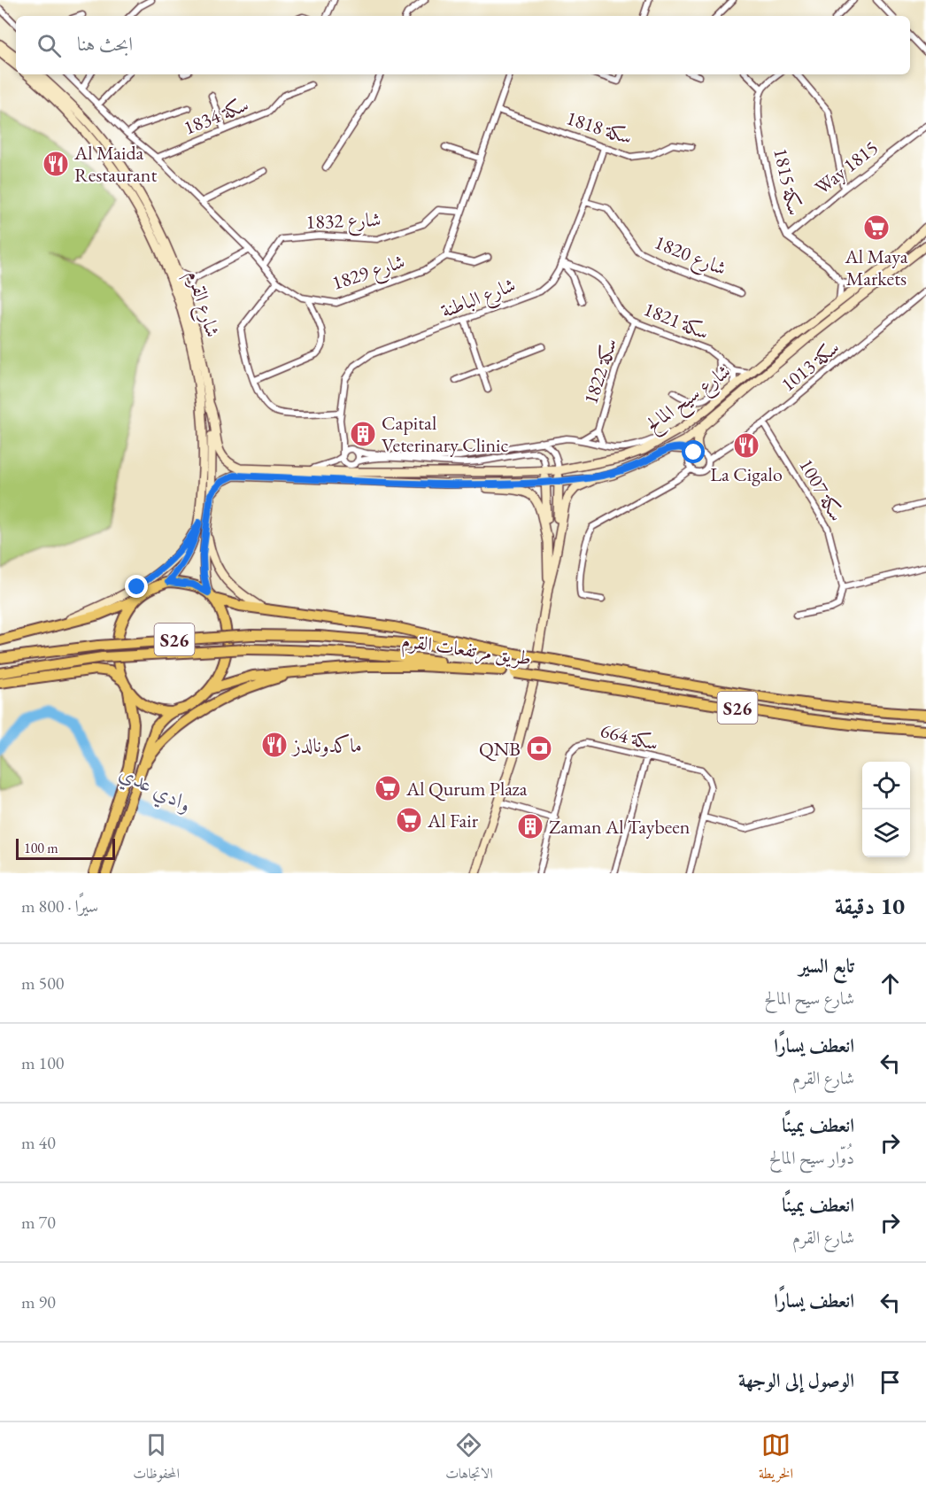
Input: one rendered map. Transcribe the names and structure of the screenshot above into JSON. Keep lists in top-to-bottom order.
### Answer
{
  "streets": {
    "main road": ["S26", "طريق مرتفعات القرم"],
    "street": [
      "سكة 1834",
      "سكة 1818",
      "Way 1815",
      "سكة 1815",
      "1832 شارع",
      "1820 شارع",
      "1829 شارع",
      "شارع الباطنة",
      "شارع القرم",
      "سكة 1821",
      "سكة 1013",
      "سكة 1822",
      "شارع سيح المالح",
      "سكة 1007",
      "سكة 664"
    ]
  },
  "crossings": [
    ["سكة 1834", "1829 شارع"],
    ["سكة 1818", "شارع الباطنة"],
    ["Way 1815", "سكة 1815"],
    ["1832 شارع", "1829 شارع"],
    ["1820 شارع", "شارع الباطنة"],
    ["شارع الباطنة", "سكة 1821"],
    ["شارع القرم", "شارع سيح المالح"],
    ["سكة 1821", "سكة 1822"],
    ["سكة 1013", "سكة 1007"]
  ],
  "water": ["وادي عدي"],
  "places": {
    "restaurant": ["Al Maida Restaurant", "La Cigalo", "ماكدونالدز"],
    "supermarket": ["Al Maya Markets", "Al Qurum Plaza", "Al Fair"],
    "building": ["Capital Veterinary Clinic", "Zaman Al Taybeen"],
    "bank": ["QNB"]
  },
  "scale_bar": "100 m",
  "page": {
    "search": "ابحث هنا",
    "scale": "100 m",
    "heading": ["10 دقيقة", "سيرًا · 800 m"],
    "list": [
      ["تابع السير", "شارع سيح المالح", "500 m"],
      ["انعطف يسارًا", "شارع القرم", "100 m"],
      ["انعطف يمينًا", "دُوّار سيح المالِح", "40 m"],
      ["انعطف يمينًا", "شارع القرم", "70 m"],
      ["انعطف يسارًا", "90 m"],
      "الوصول إلى الوجهة"
    ],
    "nav": ["الخريطة", "الاتجاهات", "المحفوظات"]
  }
}
